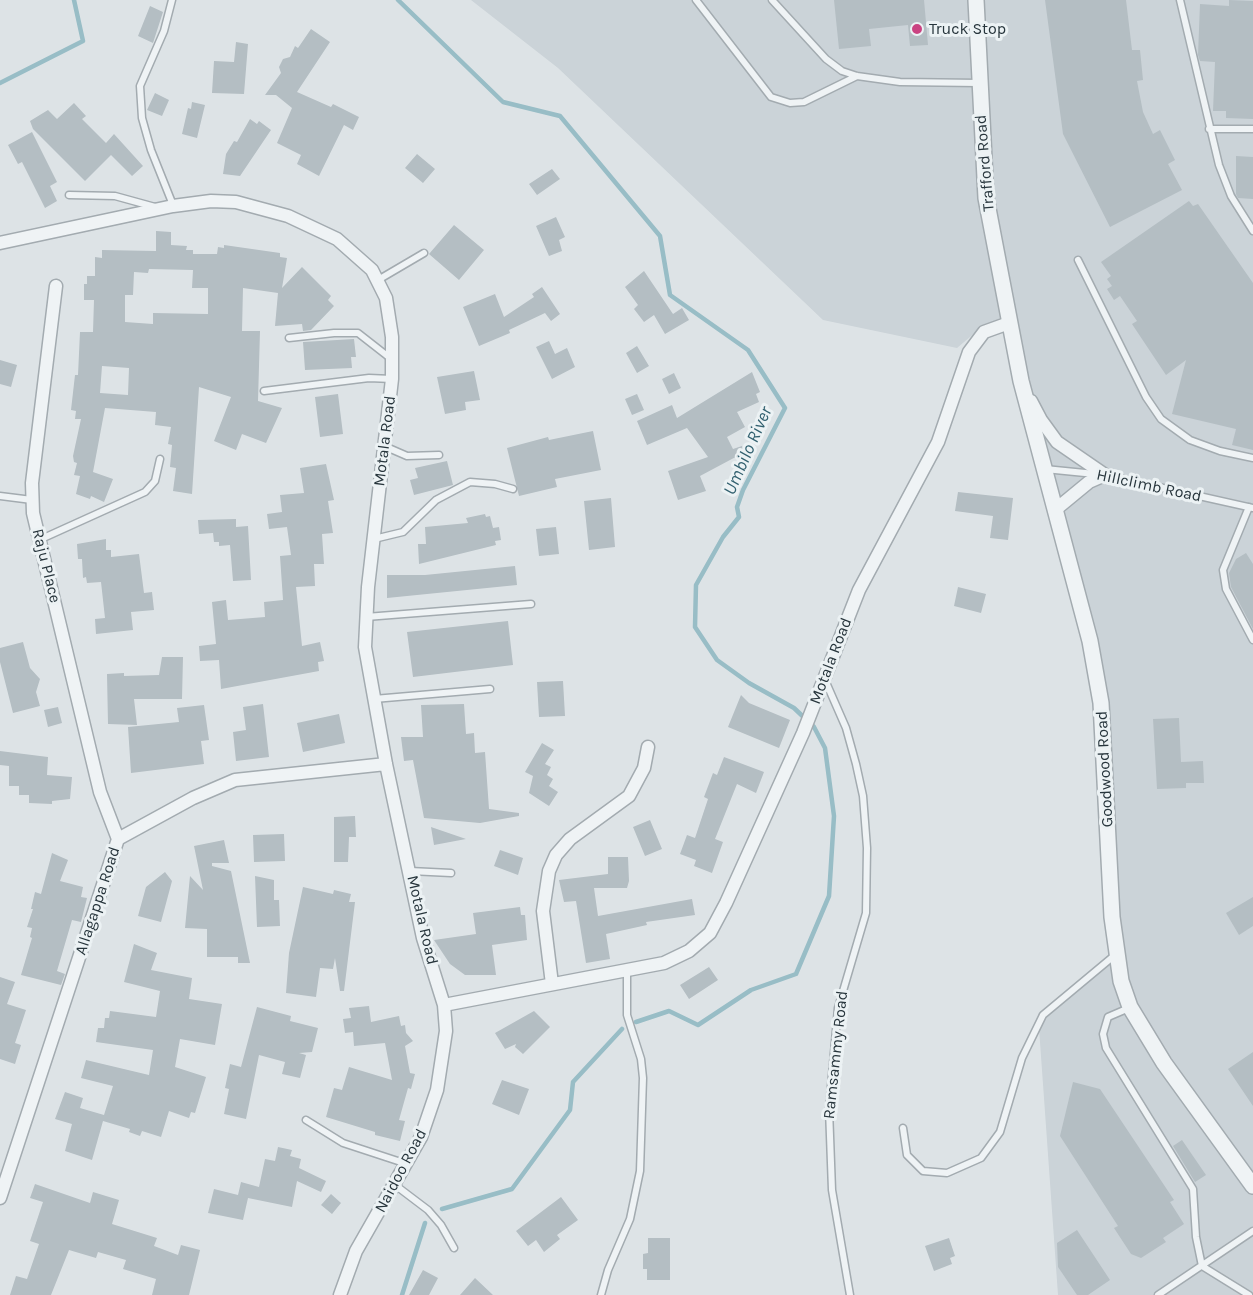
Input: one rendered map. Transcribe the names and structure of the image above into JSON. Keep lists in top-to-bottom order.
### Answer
{
  "streets": {
    "street": [
      "Trafford Road",
      "Motala Road",
      "Raju Place",
      "Goodwood Road",
      "Allagappa Road",
      "Naidoo Road"
    ],
    "lane": ["Hillclimb Road", "Ramsammy Road"]
  },
  "crossings": [
    ["Trafford Road", "Motala Road"],
    ["Trafford Road", "Goodwood Road"],
    ["Motala Road", "Goodwood Road"],
    ["Motala Road", "Allagappa Road"],
    ["Motala Road", "Ramsammy Road"],
    ["Motala Road", "Naidoo Road"],
    ["Hillclimb Road", "Goodwood Road"],
    ["Raju Place", "Allagappa Road"]
  ],
  "water": ["Umbilo River"],
  "places": ["Truck Stop"]
}
